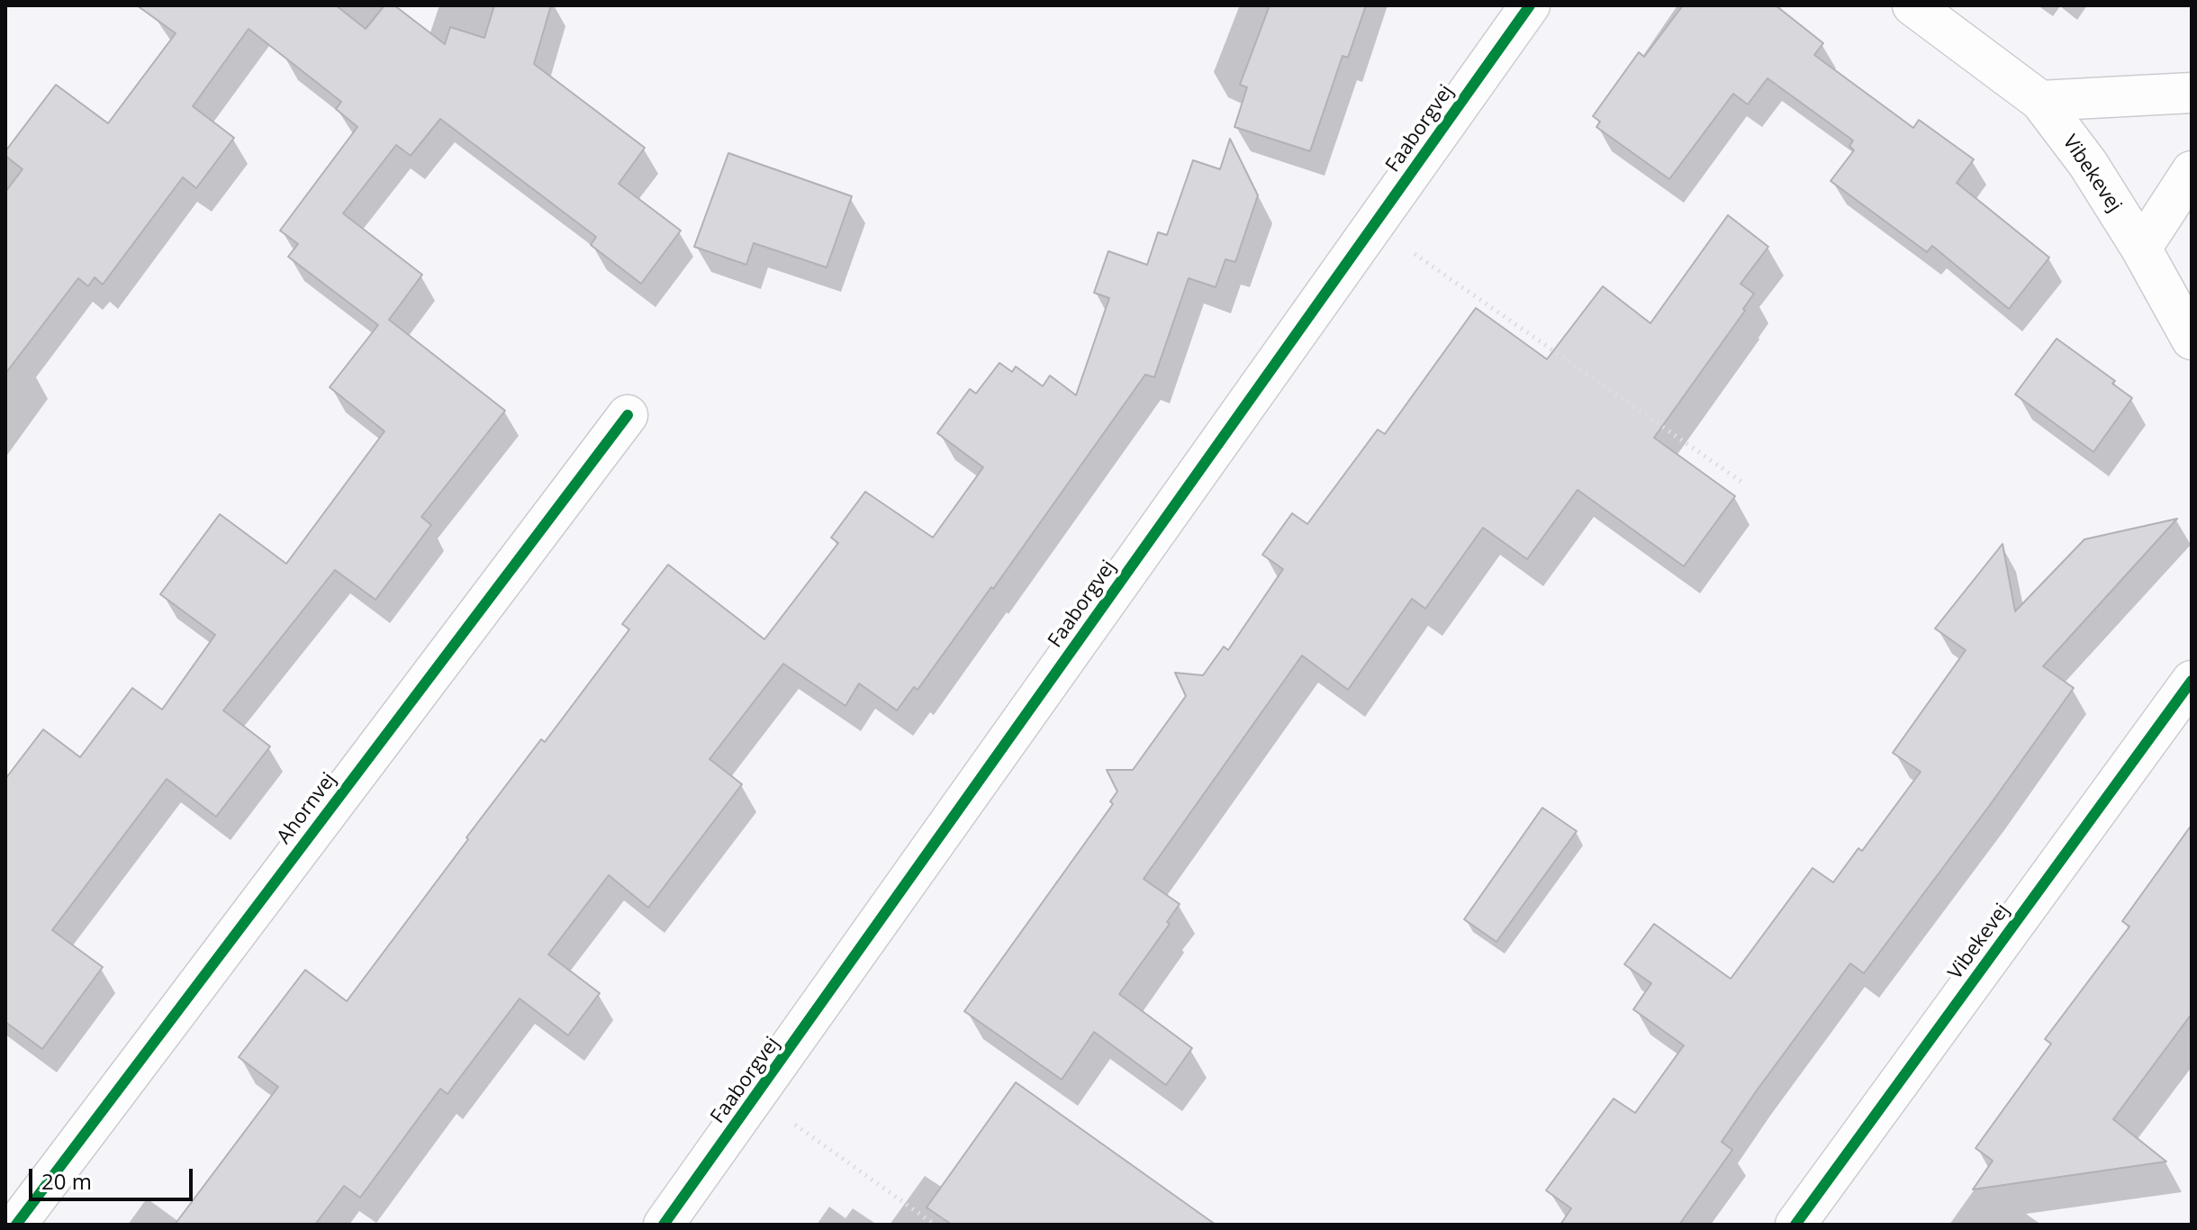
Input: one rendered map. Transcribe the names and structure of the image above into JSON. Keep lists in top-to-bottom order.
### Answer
{
  "streets": {
    "street": ["Faaborgvej", "Vibekevej", "Ahornvej"]
  },
  "scale_bar": "20 m"
}
